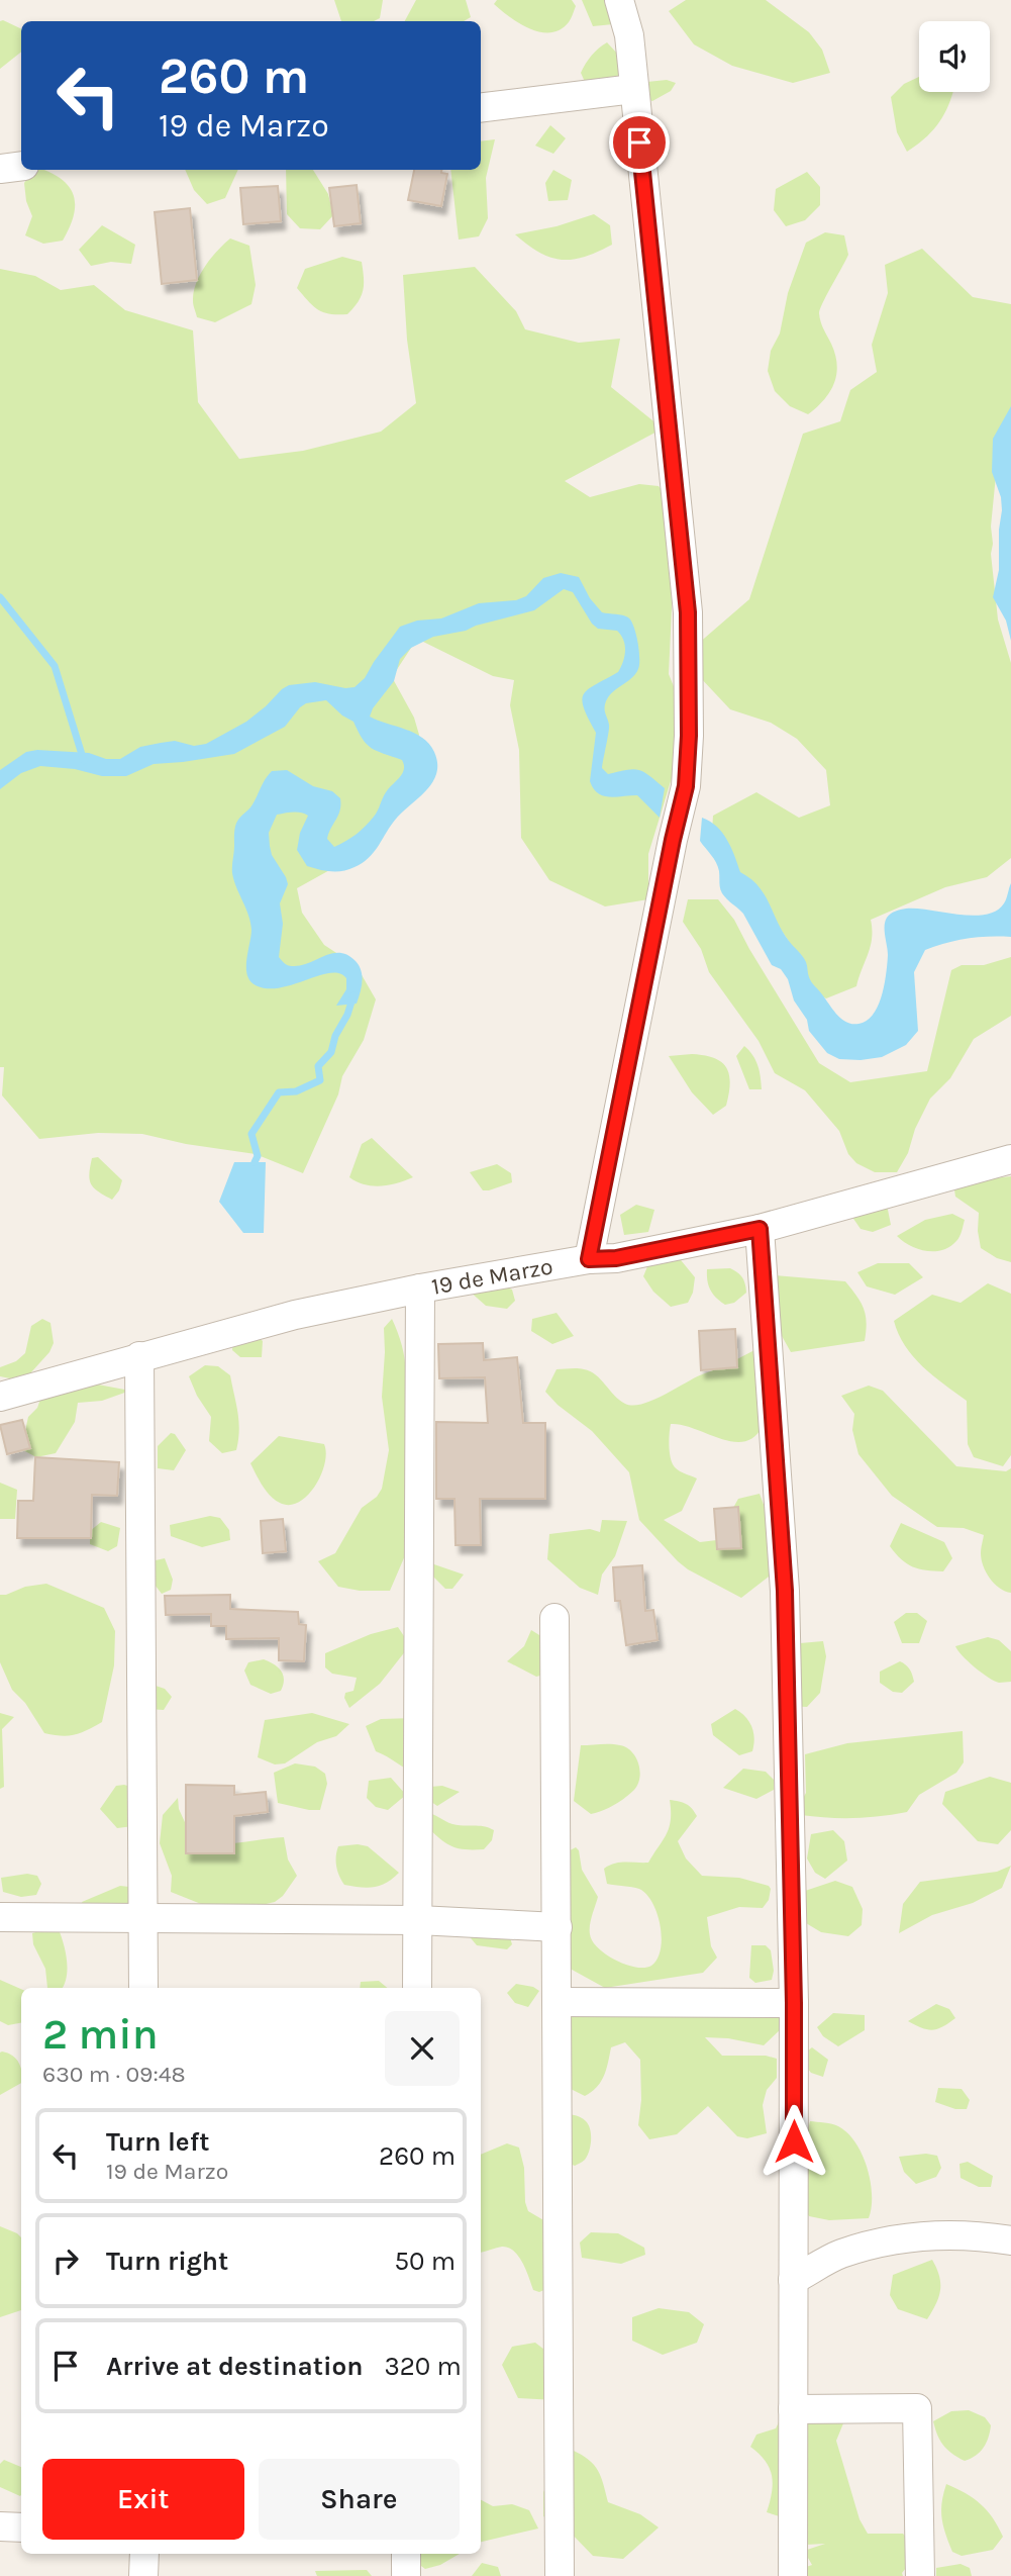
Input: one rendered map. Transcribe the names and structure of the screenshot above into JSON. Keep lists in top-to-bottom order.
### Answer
{
  "streets": {
    "street": ["19 de Marzo"]
  },
  "page": {
    "turn": ["260 m", "19 de Marzo"],
    "heading": ["2 min", "630 m · 09:48"],
    "list": [
      {
        "name": "Turn left",
        "note": "19 de Marzo",
        "value": "260 m"
      },
      {
        "name": "Turn right",
        "value": "50 m"
      },
      {
        "name": "Arrive at destination",
        "value": "320 m"
      }
    ],
    "buttons": ["Exit", "Share"]
  }
}
